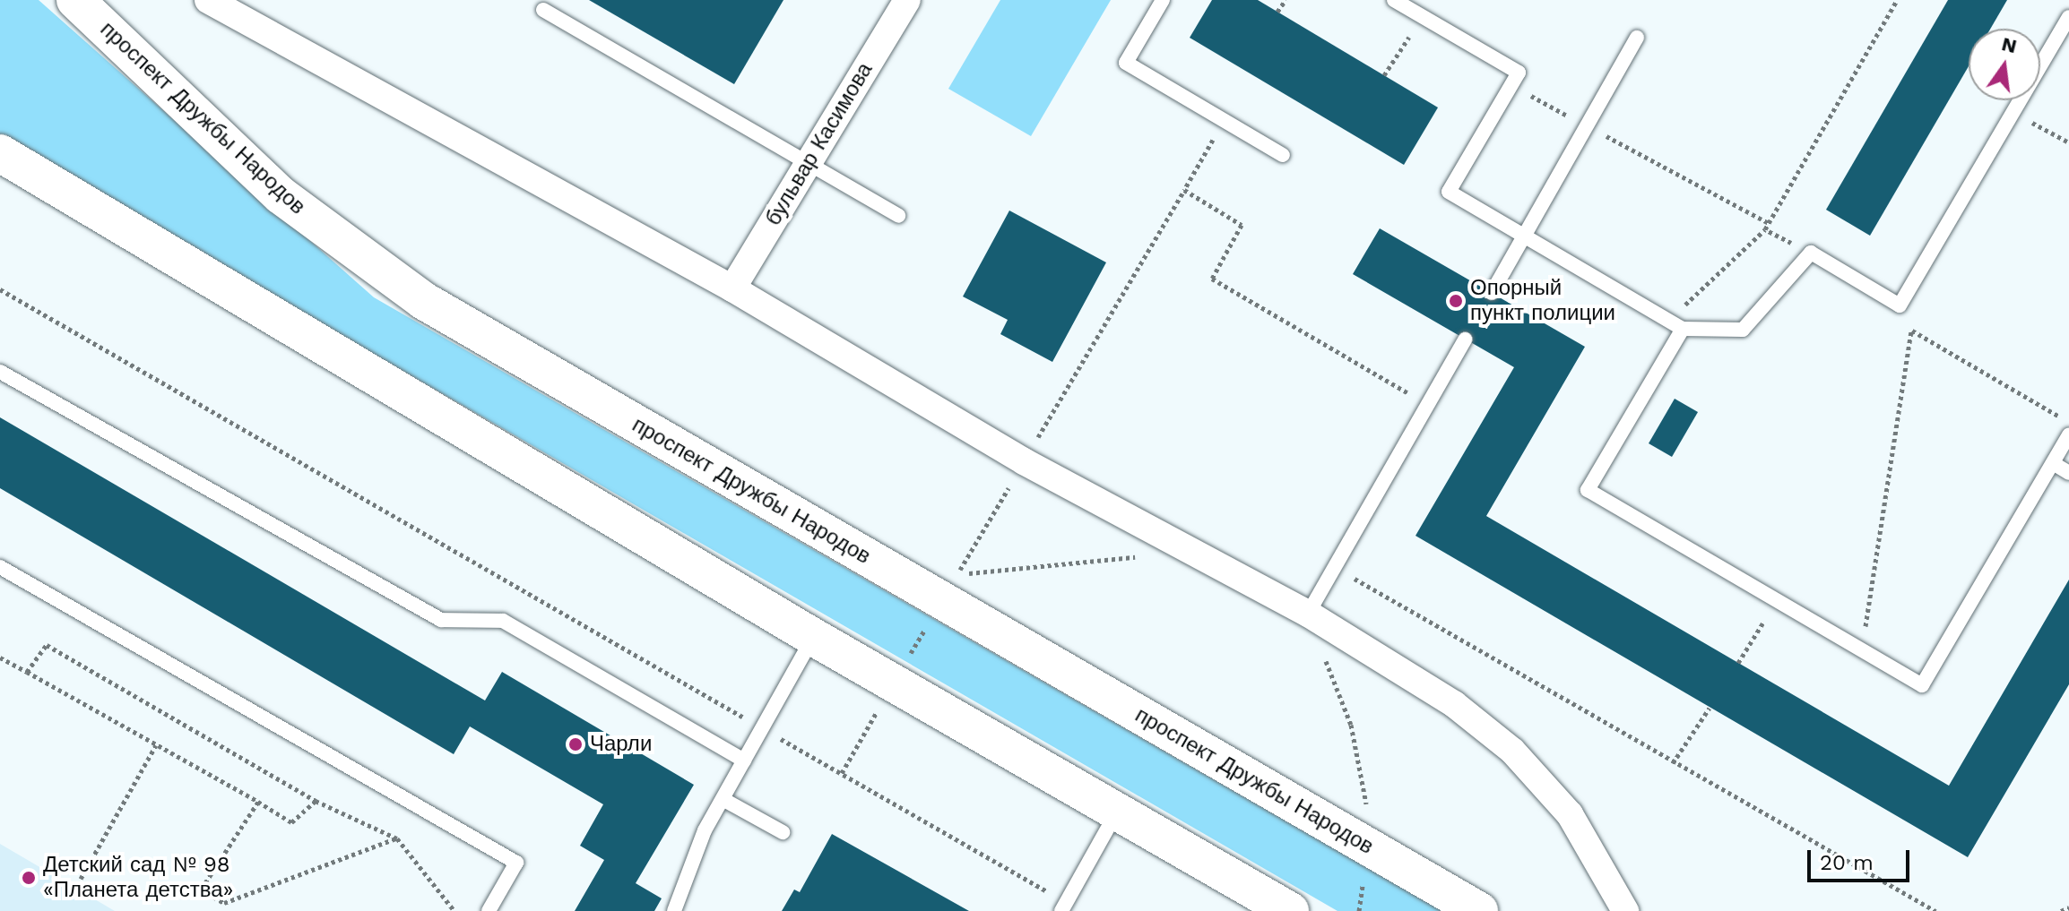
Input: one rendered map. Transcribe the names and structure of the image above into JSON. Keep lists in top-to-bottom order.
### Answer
{
  "streets": {
    "street": ["проспект Дружбы Народов", "бульвар Касимова"]
  },
  "places": ["Опорный пункт полиции", "Чарли", "Детский сад № 98 «Планета детства»"],
  "scale_bar": "20 m",
  "north": "top"
}
